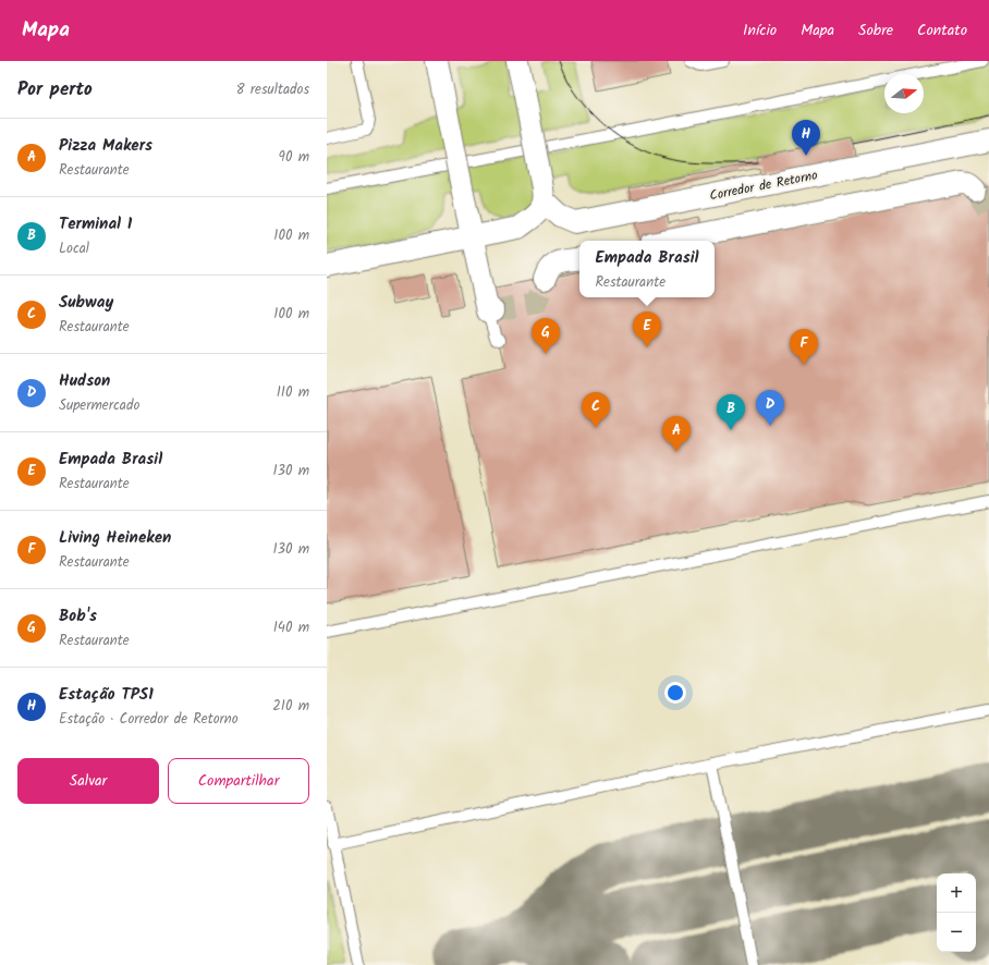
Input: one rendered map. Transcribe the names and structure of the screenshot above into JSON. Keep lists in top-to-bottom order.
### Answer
{
  "streets": {
    "street": ["Corredor de Retorno"]
  },
  "north": "right",
  "page": {
    "header": "Mapa",
    "nav": [
      "Início",
      "Mapa",
      "Sobre",
      "Contato"
    ],
    "heading": ["Por perto", "8 resultados"],
    "list": [
      {
        "mark": "A",
        "name": "Pizza Makers",
        "note": "Restaurante",
        "value": "90 m"
      },
      {
        "mark": "B",
        "name": "Terminal 1",
        "note": "Local",
        "value": "100 m"
      },
      {
        "mark": "C",
        "name": "Subway",
        "note": "Restaurante",
        "value": "100 m"
      },
      {
        "mark": "D",
        "name": "Hudson",
        "note": "Supermercado",
        "value": "110 m"
      },
      {
        "mark": "E",
        "name": "Empada Brasil",
        "note": "Restaurante",
        "value": "130 m"
      },
      {
        "mark": "F",
        "name": "Living Heineken",
        "note": "Restaurante",
        "value": "130 m"
      },
      {
        "mark": "G",
        "name": "Bob's",
        "note": "Restaurante",
        "value": "140 m"
      },
      {
        "mark": "H",
        "name": "Estação TPS1",
        "note": "Estação · Corredor de Retorno",
        "value": "210 m"
      }
    ],
    "pins": [
      "H",
      "E",
      "G",
      "F",
      "D",
      "C",
      "B",
      "A"
    ],
    "popup": ["Empada Brasil", "Restaurante"],
    "buttons": ["Salvar", "Compartilhar"],
    "map_buttons": ["+", "−"]
  }
}
